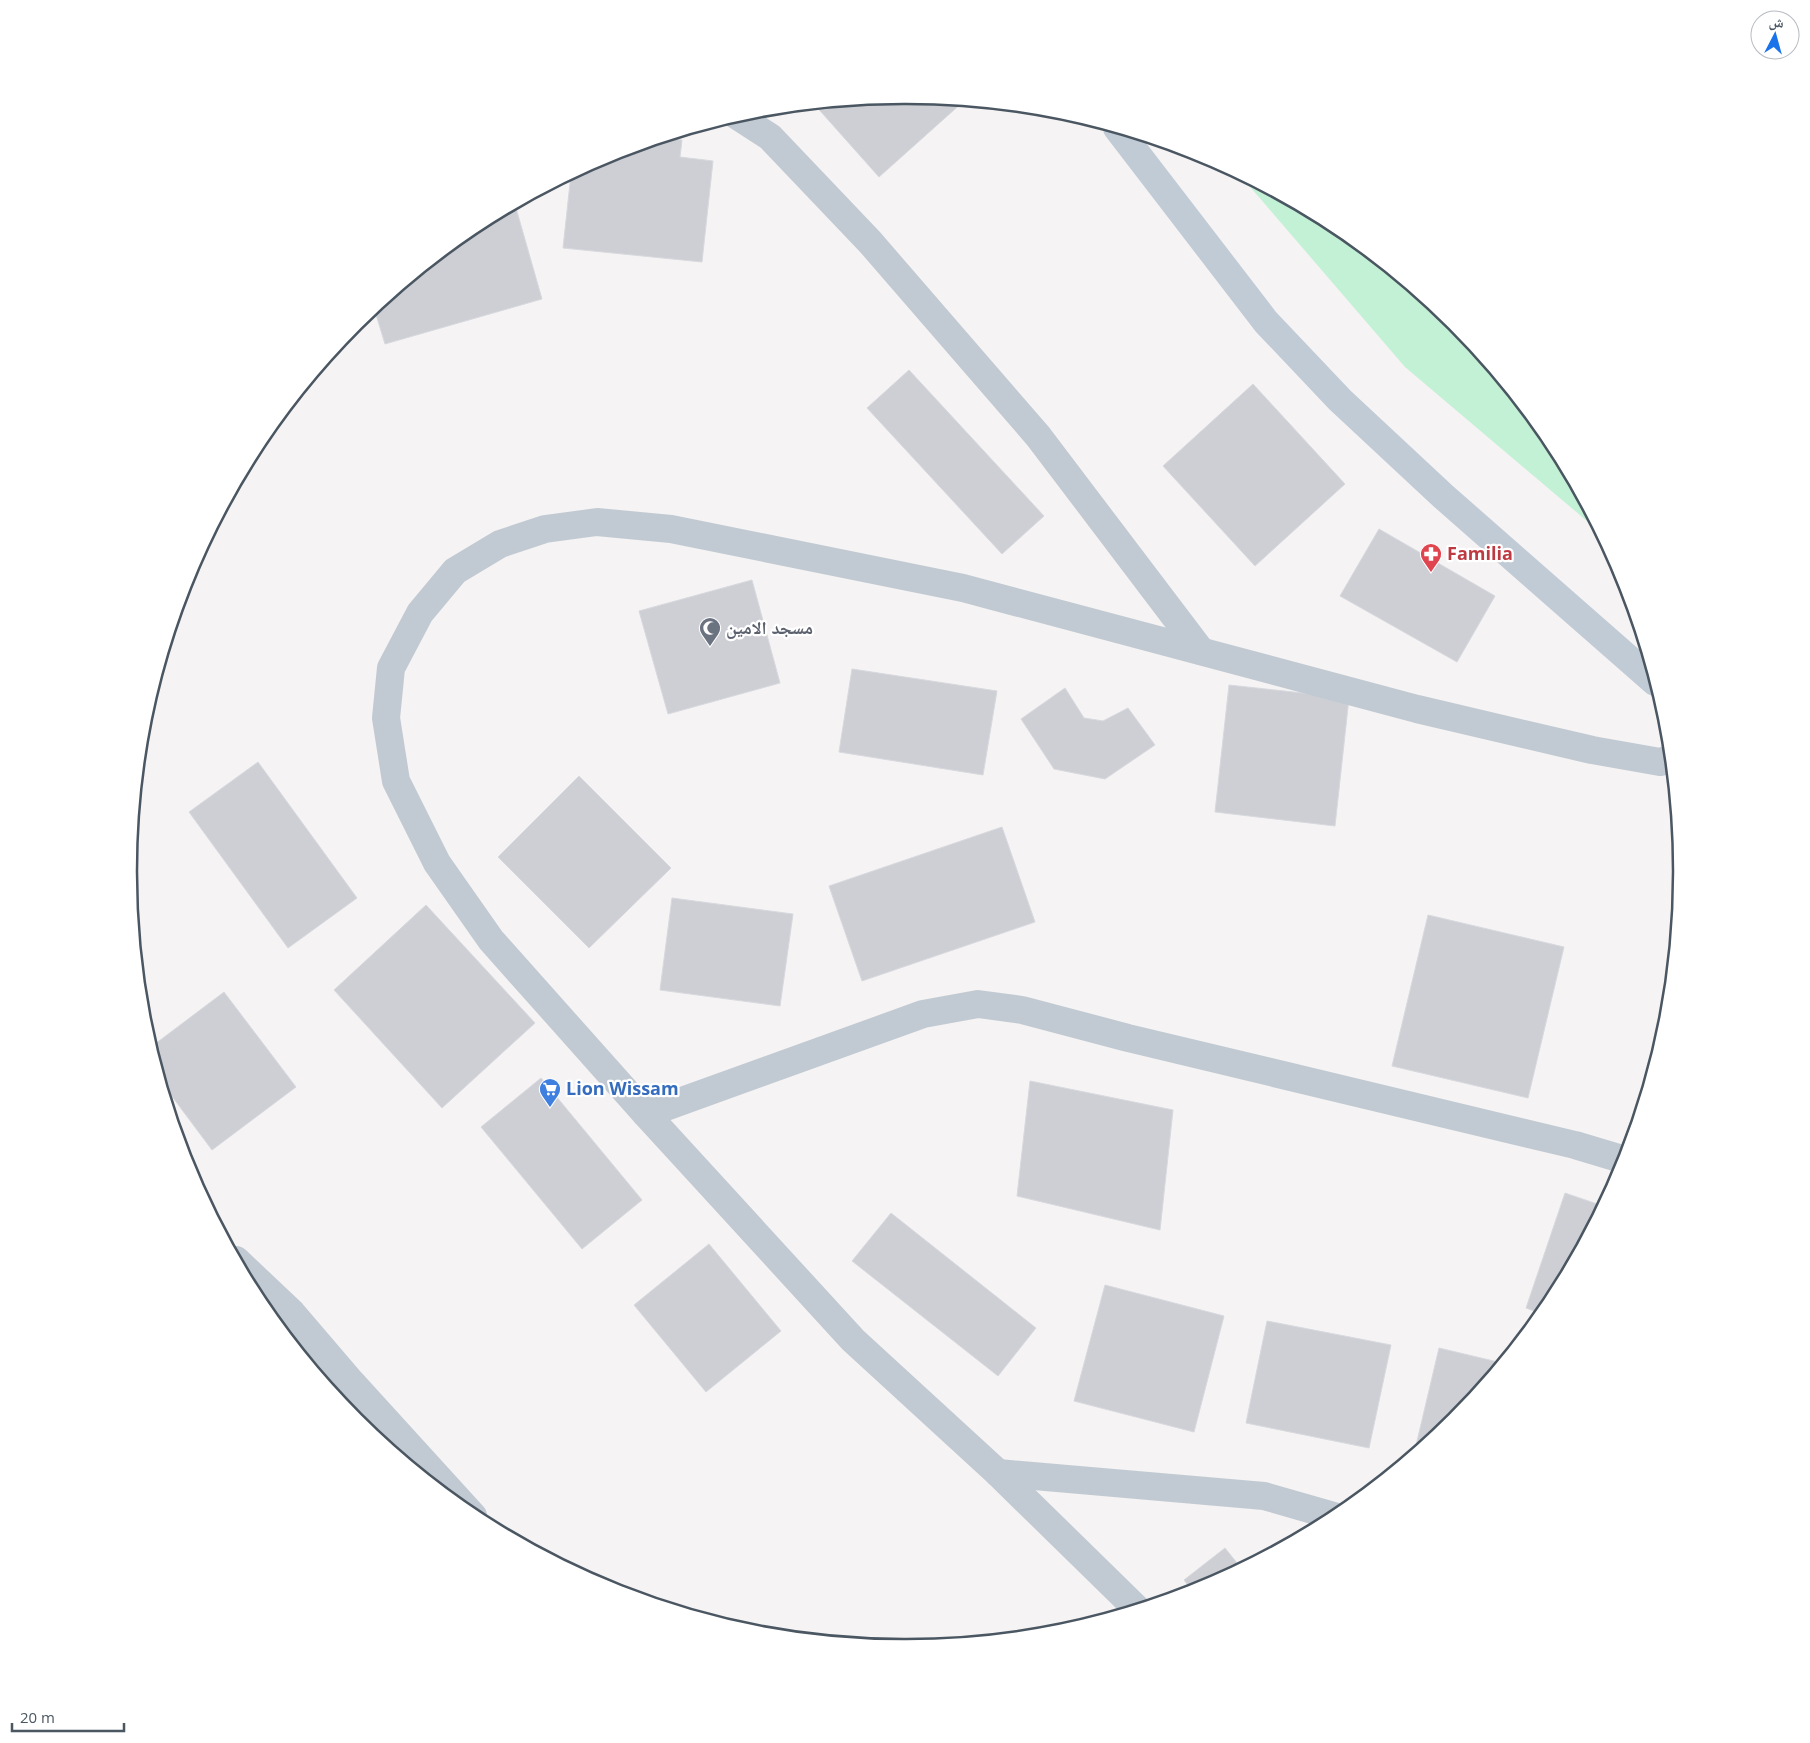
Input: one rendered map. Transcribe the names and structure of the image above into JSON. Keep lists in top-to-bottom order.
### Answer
{
  "places": {
    "pharmacy": ["Familia"],
    "mosque": ["مسجد الامين"],
    "supermarket": ["Lion Wissam"]
  },
  "scale_bar": "20 m",
  "north": "top"
}
